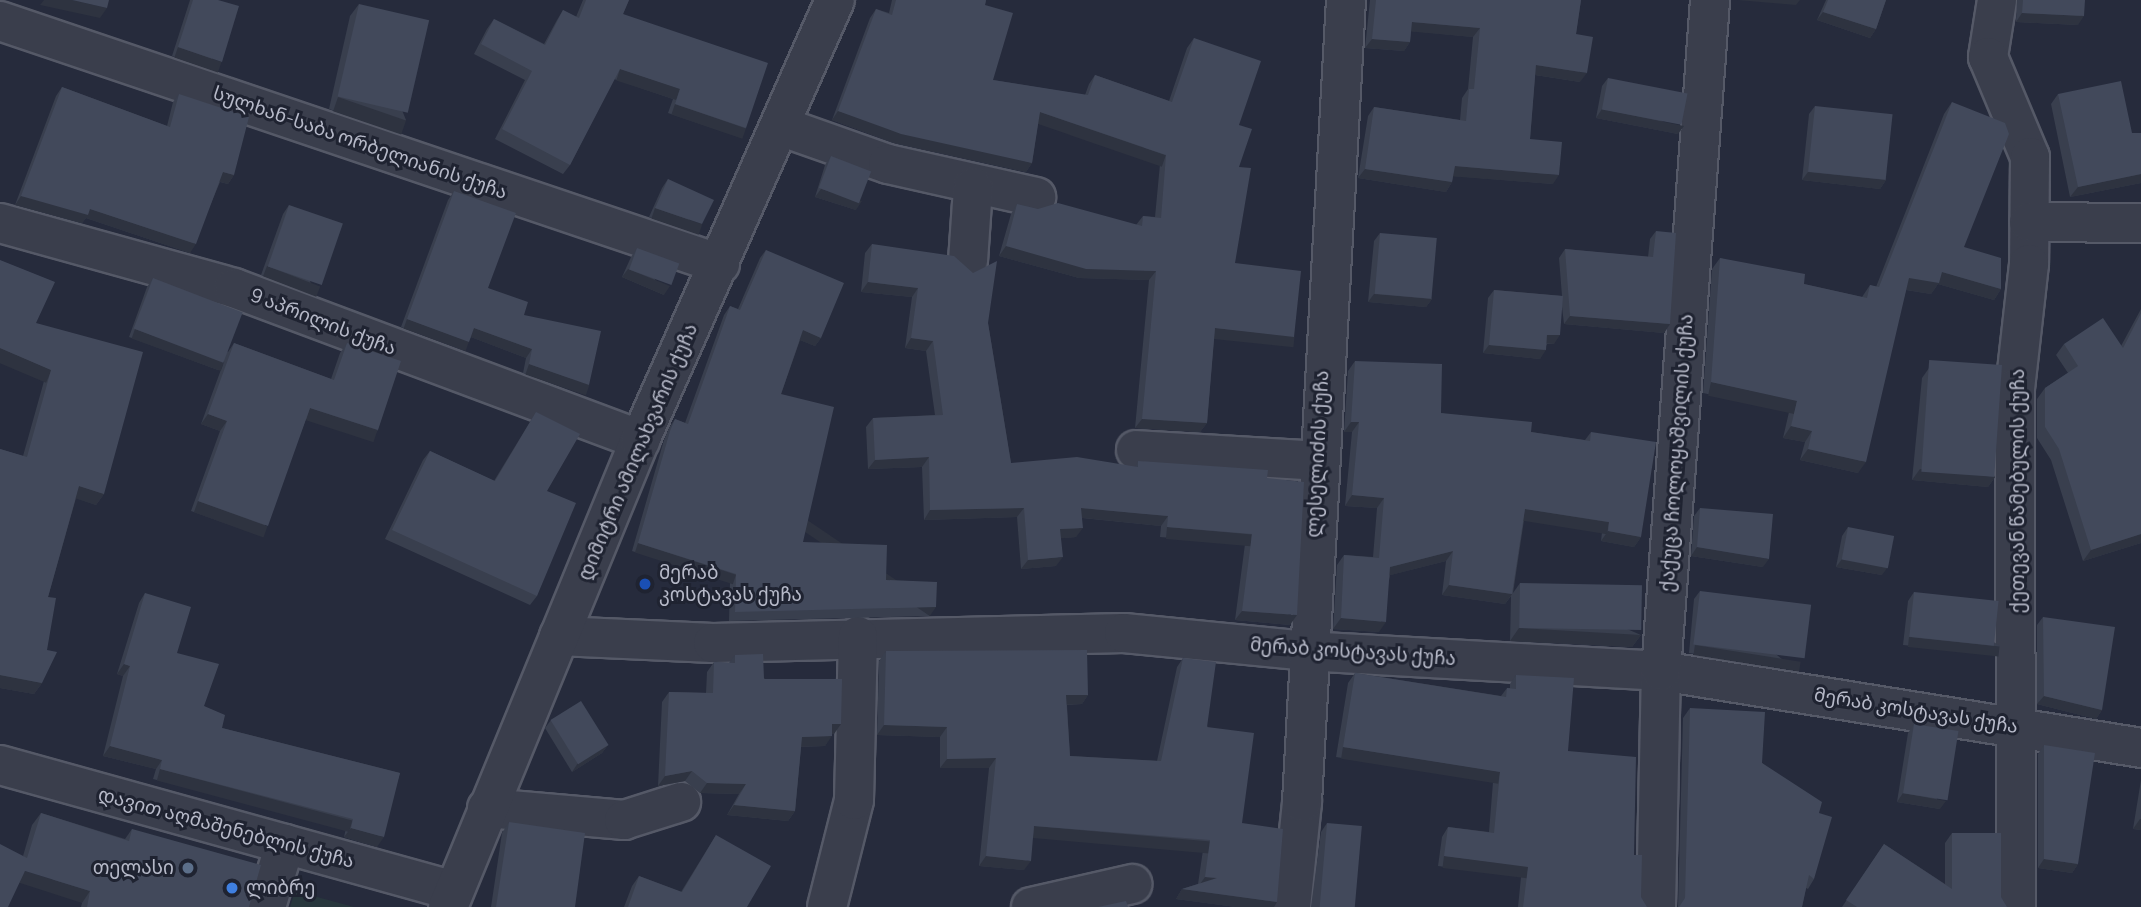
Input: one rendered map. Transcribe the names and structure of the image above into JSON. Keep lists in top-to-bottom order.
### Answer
{
  "streets": {
    "street": [
      "სულხან-საბა ორბელიანის ქუჩა",
      "9 აპრილის ქუჩა",
      "დიმიტრი ამილახვარის ქუჩა",
      "ქაქუცა ჩოლოყაშვილის ქუჩა",
      "ლესელიძის ქუჩა",
      "ქეთევან წამებულის ქუჩა",
      "მერაბ კოსტავას ქუჩა",
      "დავით აღმაშენებლის ქუჩა"
    ]
  },
  "crossings": [
    ["სულხან-საბა ორბელიანის ქუჩა", "დიმიტრი ამილახვარის ქუჩა"],
    ["9 აპრილის ქუჩა", "დიმიტრი ამილახვარის ქუჩა"],
    ["დიმიტრი ამილახვარის ქუჩა", "მერაბ კოსტავას ქუჩა"],
    ["დიმიტრი ამილახვარის ქუჩა", "დავით აღმაშენებლის ქუჩა"],
    ["ქაქუცა ჩოლოყაშვილის ქუჩა", "მერაბ კოსტავას ქუჩა"],
    ["ლესელიძის ქუჩა", "მერაბ კოსტავას ქუჩა"],
    ["ქეთევან წამებულის ქუჩა", "მერაბ კოსტავას ქუჩა"]
  ],
  "places": ["მერაბ კოსტავას ქუჩა", "თელასი", "ლიბრე"]
}
